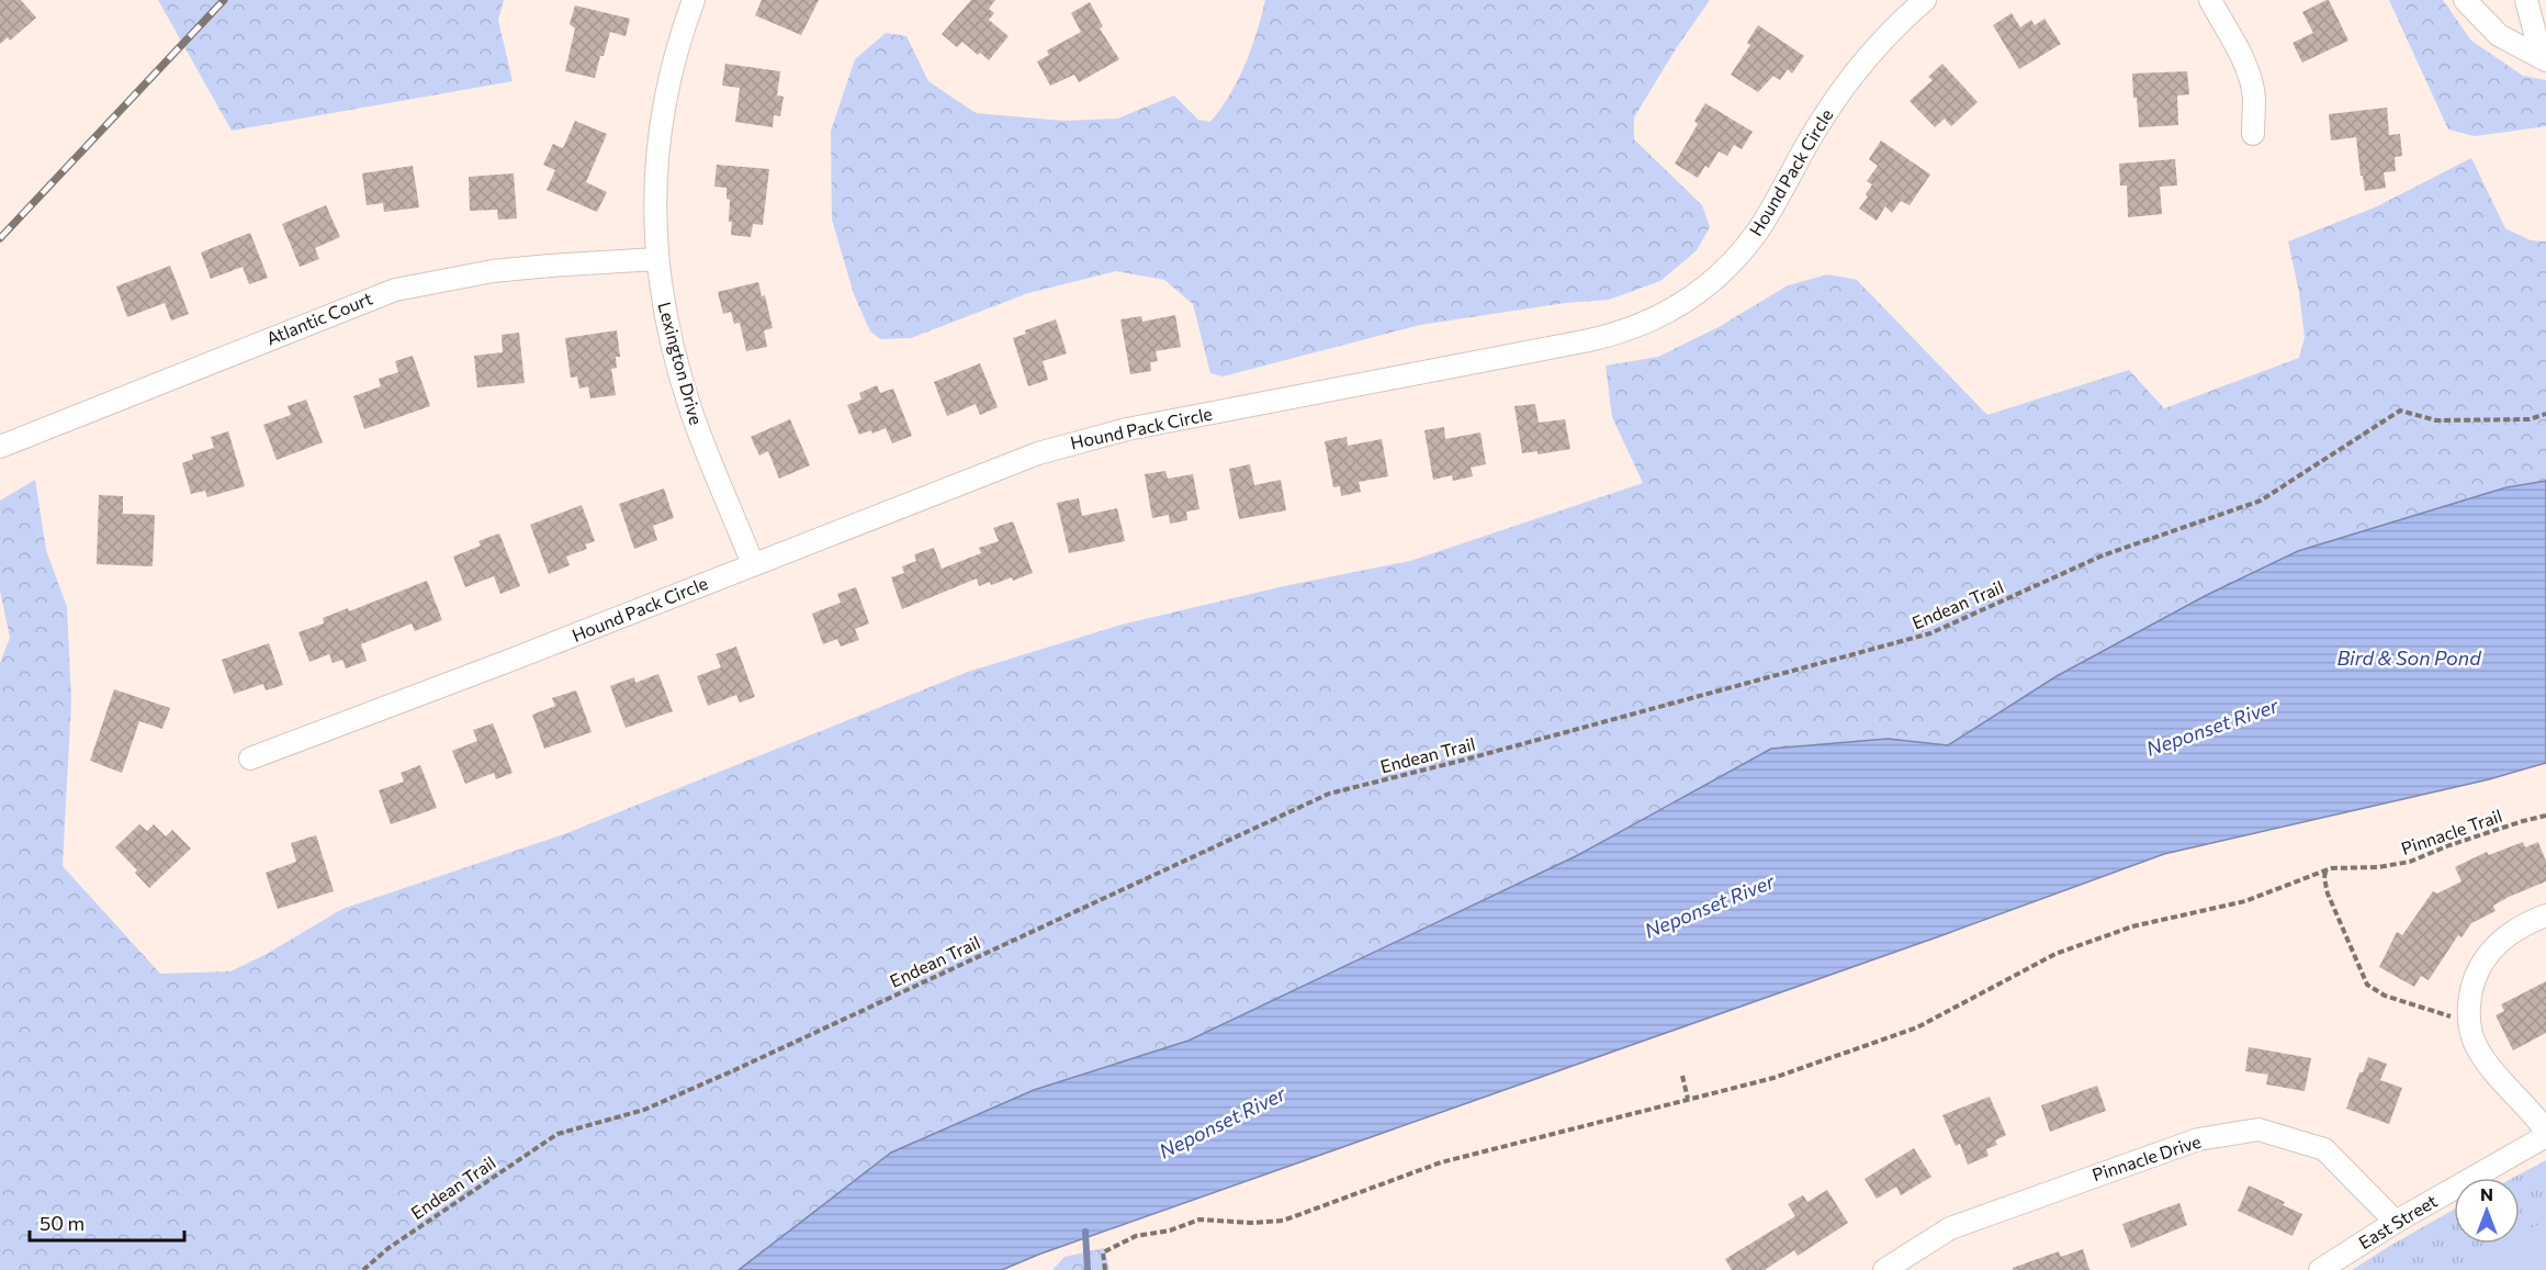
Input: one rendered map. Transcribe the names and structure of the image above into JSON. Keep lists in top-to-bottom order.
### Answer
{
  "streets": {
    "street": [
      "Hound Pack Circle",
      "Atlantic Court",
      "Lexington Drive",
      "Pinnacle Drive",
      "East Street"
    ],
    "path": ["Endean Trail", "Pinnacle Trail"]
  },
  "crossings": [
    ["Hound Pack Circle", "Lexington Drive"],
    ["Atlantic Court", "Lexington Drive"],
    ["Pinnacle Drive", "East Street"]
  ],
  "water": ["Bird & Son Pond", "Neponset River"],
  "scale_bar": "50 m",
  "north": "top"
}
